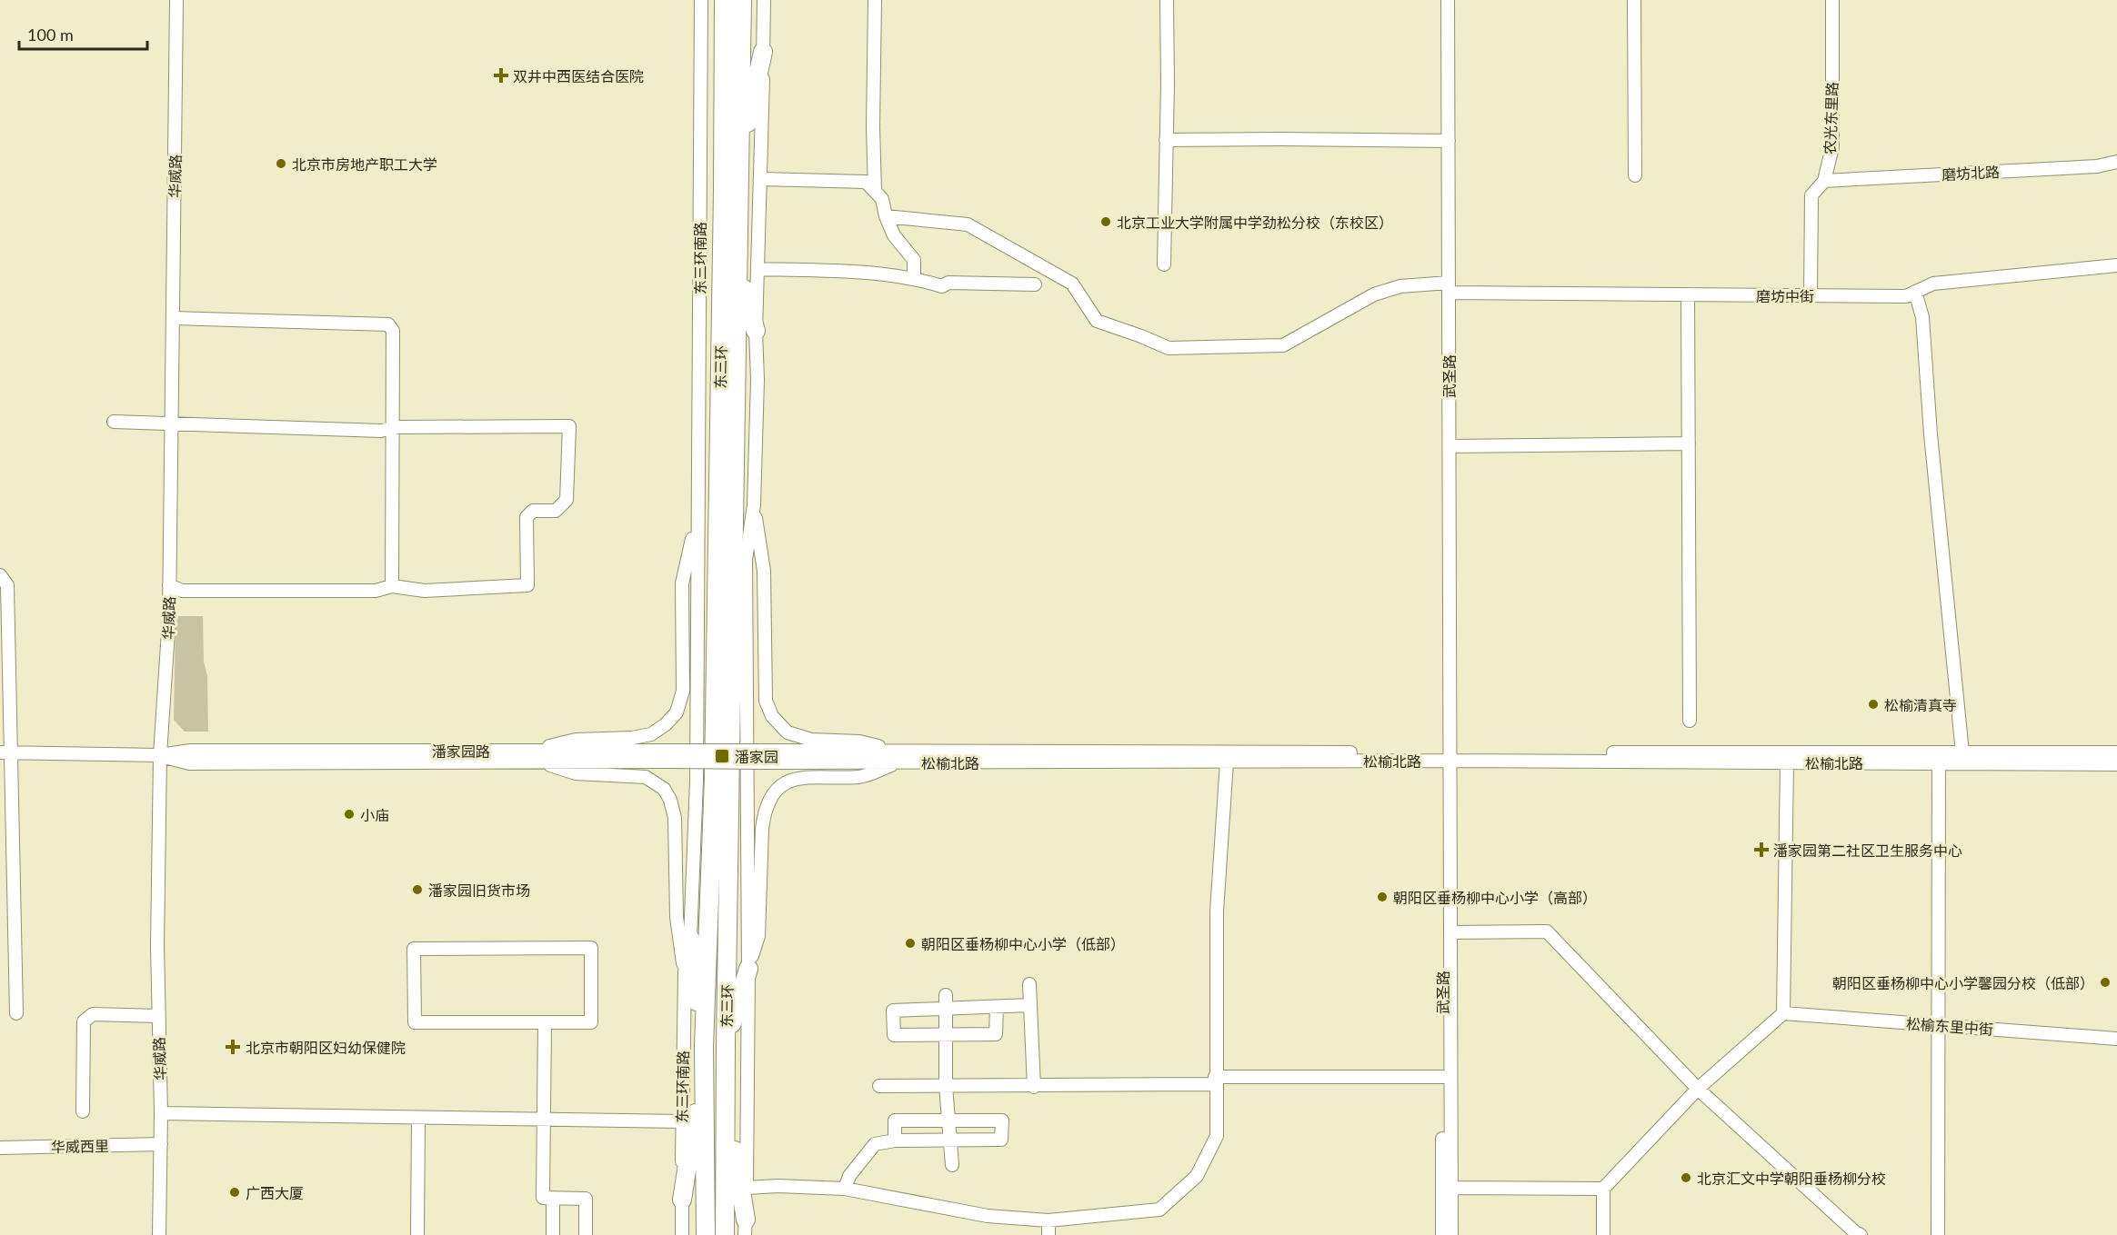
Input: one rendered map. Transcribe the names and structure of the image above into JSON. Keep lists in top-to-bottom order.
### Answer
{
  "streets": {
    "highway": ["东三环"],
    "street": [
      "农光东里路",
      "磨坊北路",
      "华威路",
      "东三环南路",
      "磨坊中街",
      "武圣路",
      "潘家园路",
      "松榆北路",
      "松榆东里中街",
      "华威西里"
    ]
  },
  "crossings": [
    ["农光东里路", "磨坊北路"],
    ["农光东里路", "磨坊中街"],
    ["华威路", "潘家园路"],
    ["华威路", "华威西里"],
    ["磨坊中街", "武圣路"],
    ["武圣路", "松榆北路"],
    ["潘家园路", "松榆北路"]
  ],
  "places": {
    "health": ["双井中西医结合医院", "潘家园第二社区卫生服务中心", "北京市朝阳区妇幼保健院"],
    "other": [
      "北京市房地产职工大学",
      "北京工业大学附属中学劲松分校（东校区）",
      "松榆清真寺",
      "小庙",
      "潘家园旧货市场",
      "朝阳区垂杨柳中心小学（高部）",
      "朝阳区垂杨柳中心小学（低部）",
      "朝阳区垂杨柳中心小学馨园分校（低部）",
      "北京汇文中学朝阳垂杨柳分校",
      "广西大厦"
    ],
    "transit": ["潘家园"]
  },
  "scale_bar": "100 m"
}
